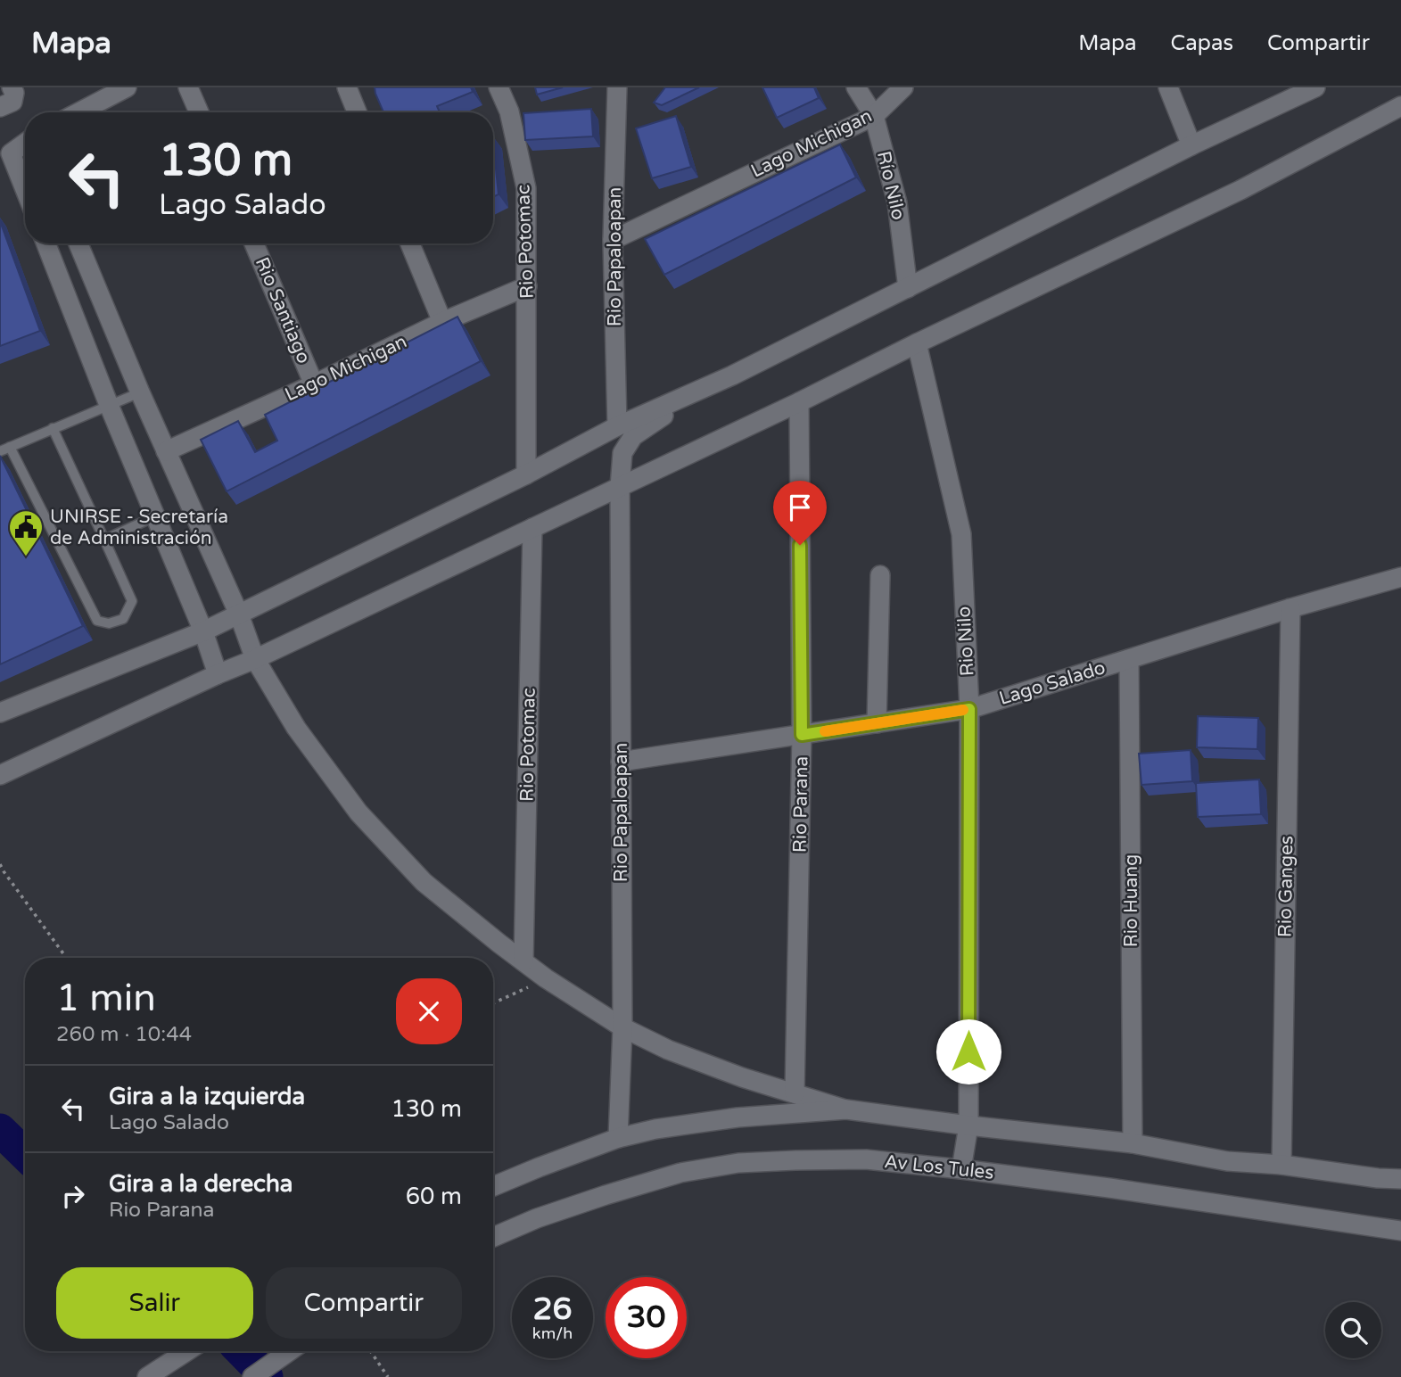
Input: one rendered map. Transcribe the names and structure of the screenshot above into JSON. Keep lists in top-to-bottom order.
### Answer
{
  "streets": {
    "street": [
      "Lago Michigan",
      "Río Nilo",
      "Rio Potomac",
      "Rio Papaloapan",
      "Rio Santiago",
      "Rio Nilo",
      "Lago Salado",
      "Rio Parana",
      "Rio Ganges",
      "Rio Huang",
      "Av Los Tules"
    ]
  },
  "crossings": [
    ["Lago Michigan", "Río Nilo"],
    ["Lago Michigan", "Rio Potomac"],
    ["Lago Michigan", "Rio Papaloapan"],
    ["Lago Michigan", "Rio Santiago"],
    ["Rio Papaloapan", "Lago Salado"],
    ["Rio Nilo", "Lago Salado"],
    ["Rio Nilo", "Av Los Tules"],
    ["Lago Salado", "Rio Parana"],
    ["Lago Salado", "Rio Ganges"],
    ["Lago Salado", "Rio Huang"]
  ],
  "places": {
    "public building": ["UNIRSE - Secretaría de Administración"]
  },
  "page": {
    "header": "Mapa",
    "nav": ["Mapa", "Capas", "Compartir"],
    "turn": ["130 m", "Lago Salado"],
    "heading": ["1 min", "260 m · 10:44"],
    "list": [
      {
        "name": "Gira a la izquierda",
        "note": "Lago Salado",
        "value": "130 m"
      },
      {
        "name": "Gira a la derecha",
        "note": "Rio Parana",
        "value": "60 m"
      }
    ],
    "buttons": ["Salir", "Compartir"],
    "speed": "26 km/h",
    "limit": "30"
  }
}
